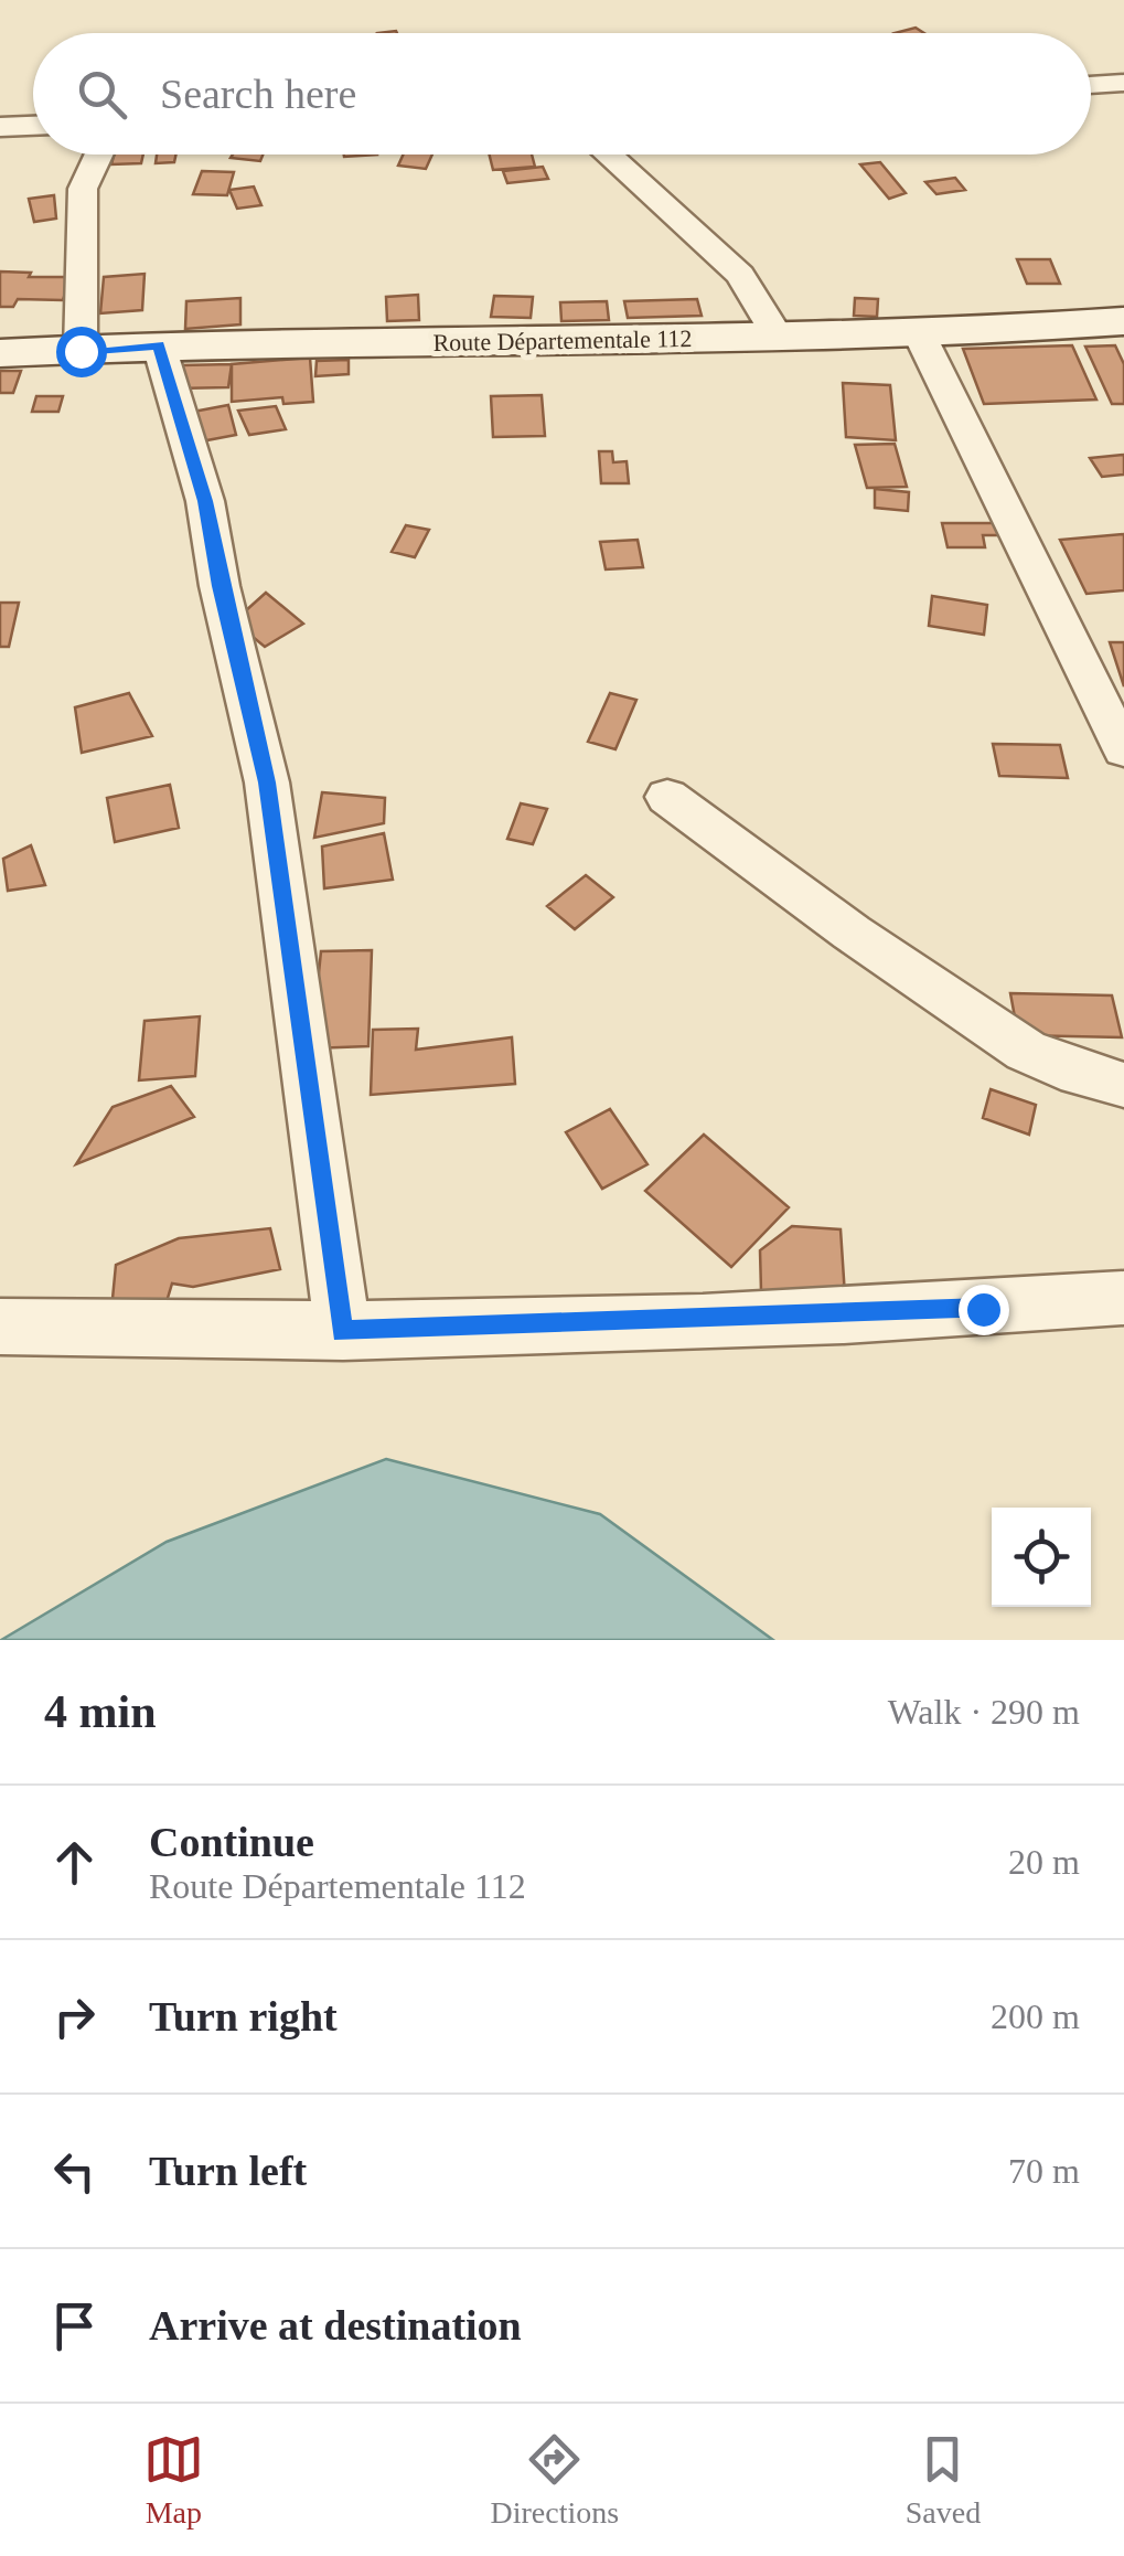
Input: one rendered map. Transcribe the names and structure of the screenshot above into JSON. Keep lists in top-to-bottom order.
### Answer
{
  "streets": {
    "main road": ["Route Départementale 112"]
  },
  "page": {
    "search": "Search here",
    "heading": ["4 min", "Walk · 290 m"],
    "list": [
      ["Continue", "Route Départementale 112", "20 m"],
      ["Turn right", "200 m"],
      ["Turn left", "70 m"],
      "Arrive at destination"
    ],
    "nav": ["Map", "Directions", "Saved"]
  }
}
